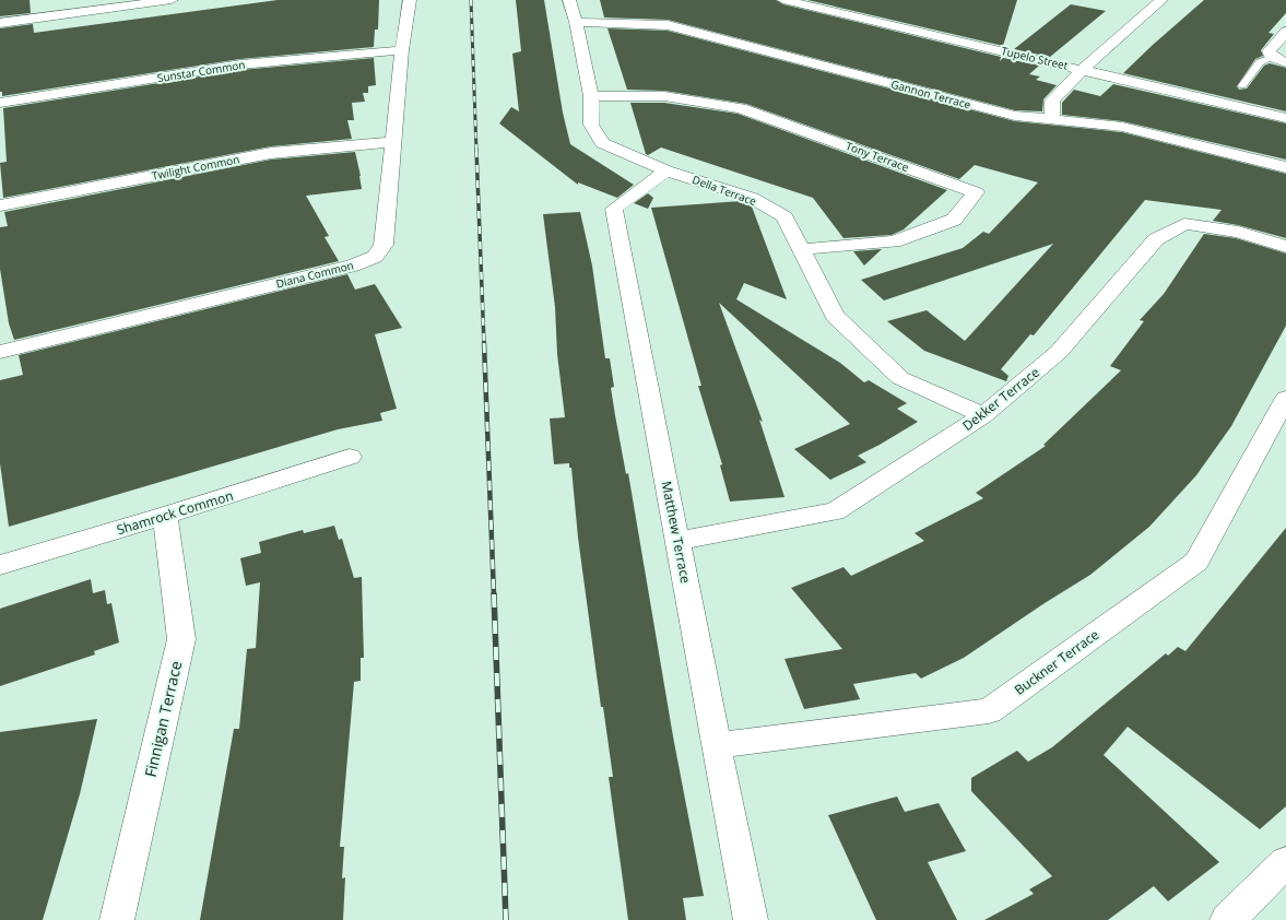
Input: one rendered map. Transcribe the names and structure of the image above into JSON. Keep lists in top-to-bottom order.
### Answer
{
  "streets": {
    "street": [
      "Tupelo Street",
      "Sunstar Common",
      "Gannon Terrace",
      "Tony Terrace",
      "Twilight Common",
      "Della Terrace",
      "Diana Common",
      "Dekker Terrace",
      "Shamrock Common",
      "Matthew Terrace",
      "Buckner Terrace",
      "Finnigan Terrace"
    ]
  },
  "crossings": [
    ["Sunstar Common", "Diana Common"],
    ["Gannon Terrace", "Della Terrace"],
    ["Tony Terrace", "Della Terrace"],
    ["Twilight Common", "Diana Common"],
    ["Della Terrace", "Dekker Terrace"],
    ["Della Terrace", "Matthew Terrace"],
    ["Dekker Terrace", "Matthew Terrace"],
    ["Shamrock Common", "Finnigan Terrace"],
    ["Matthew Terrace", "Buckner Terrace"]
  ]
}
